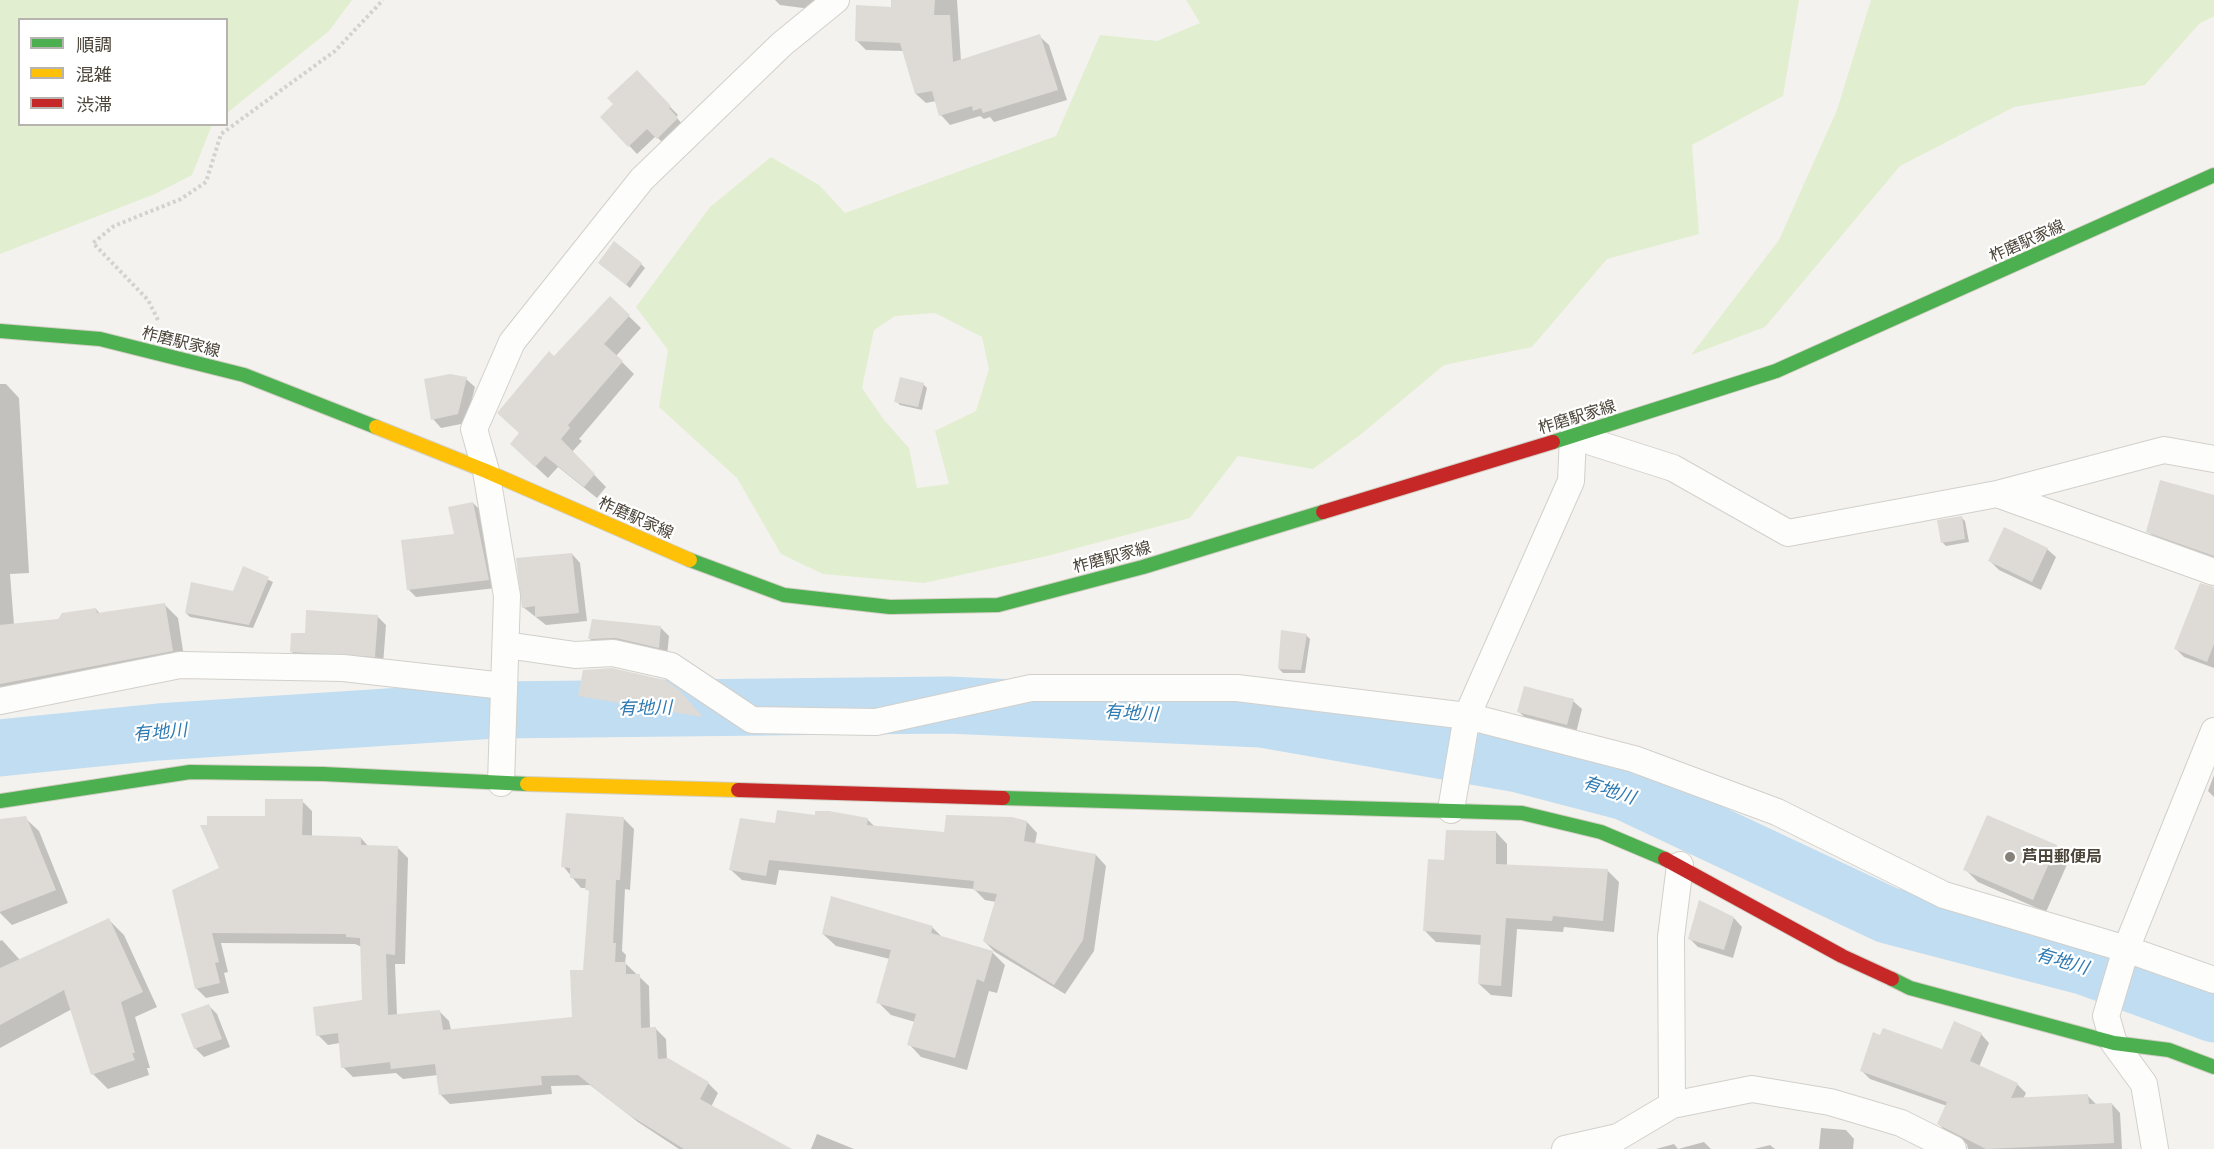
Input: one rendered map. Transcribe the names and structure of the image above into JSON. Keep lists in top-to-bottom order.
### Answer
{
  "streets": {
    "main road": ["柞磨駅家線"]
  },
  "water": ["有地川"],
  "places": ["芦田郵便局"],
  "legend": ["順調", "混雑", "渋滞"]
}
